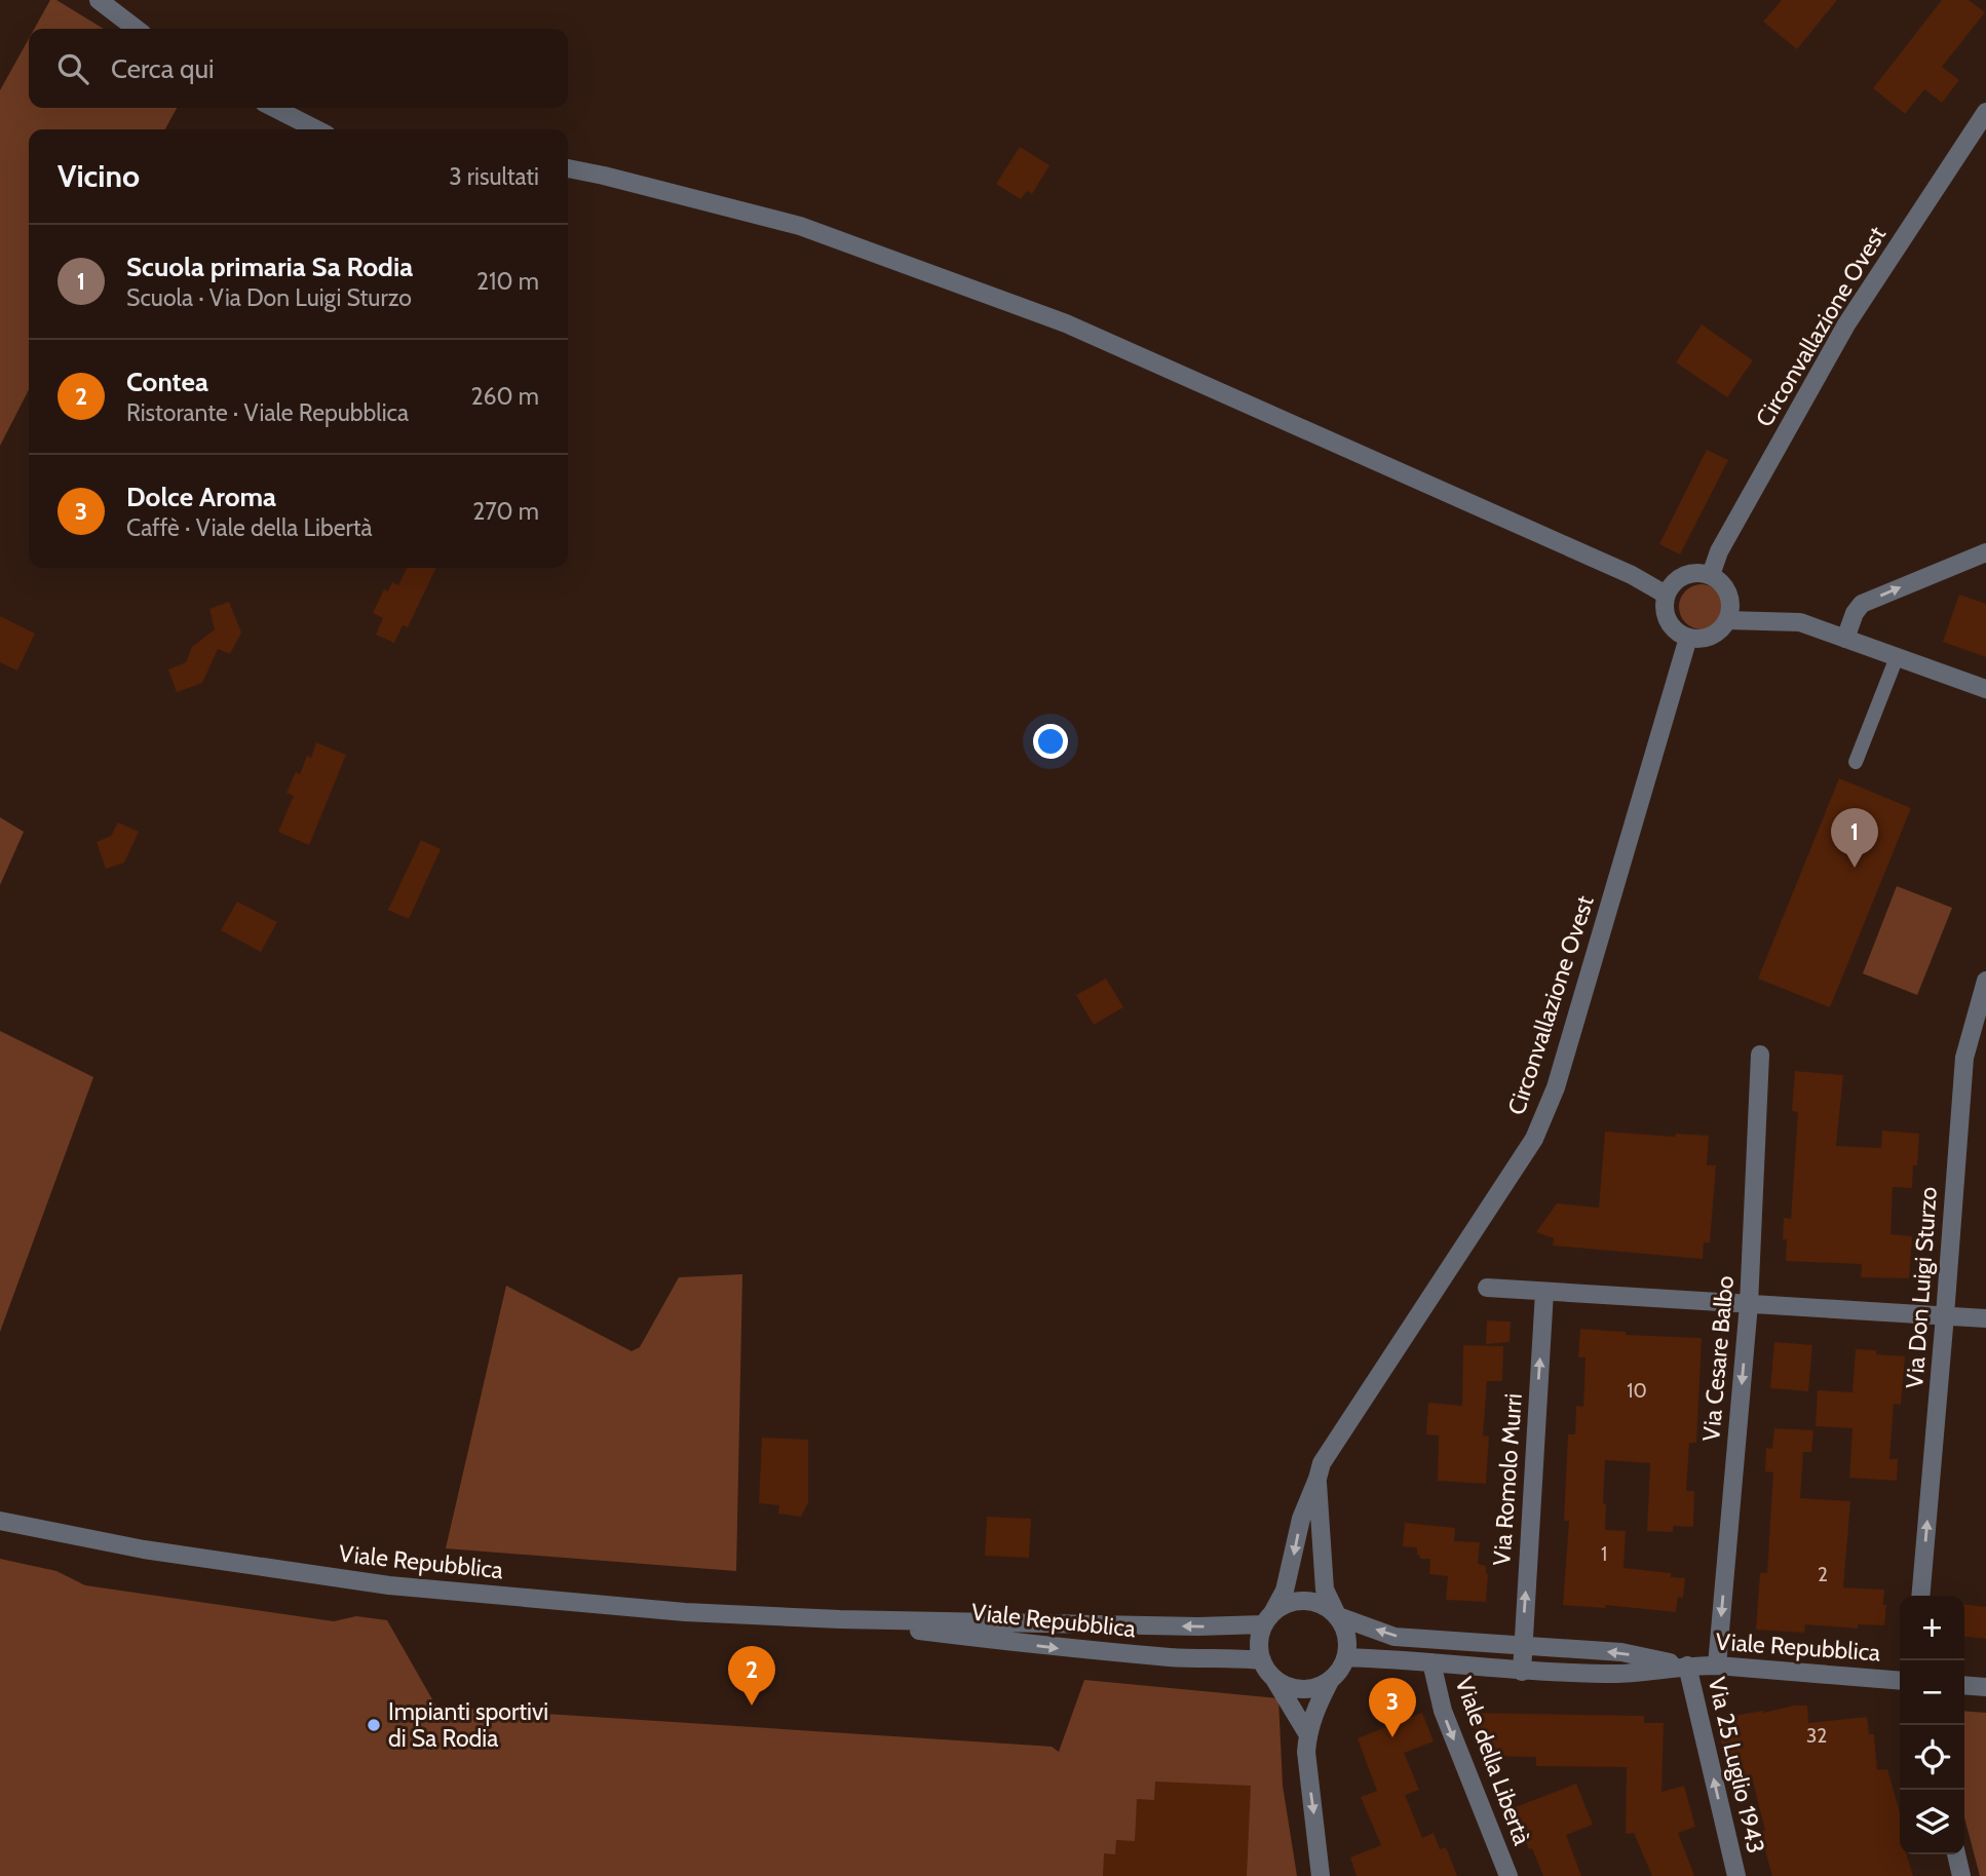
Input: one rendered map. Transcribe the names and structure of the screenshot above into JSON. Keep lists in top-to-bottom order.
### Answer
{
  "streets": {
    "street": [
      "Circonvallazione Ovest",
      "Via Don Luigi Sturzo",
      "Via Cesare Balbo",
      "Via Romolo Murri",
      "Viale Repubblica",
      "Viale della Libertà",
      "Via 25 Luglio 1943"
    ]
  },
  "crossings": [
    ["Circonvallazione Ovest", "Viale Repubblica"],
    ["Via Cesare Balbo", "Viale Repubblica"],
    ["Via Romolo Murri", "Viale Repubblica"],
    ["Viale Repubblica", "Viale della Libertà"],
    ["Viale Repubblica", "Via 25 Luglio 1943"]
  ],
  "one_way": [
    "Via Don Luigi Sturzo",
    "Via Cesare Balbo",
    "Via Romolo Murri",
    "Via 25 Luglio 1943"
  ],
  "places": ["Impianti sportivi di Sa Rodia"],
  "house_numbers": [
    "10",
    "1",
    "2",
    "32"
  ],
  "page": {
    "search": "Cerca qui",
    "heading": ["Vicino", "3 risultati"],
    "list": [
      {
        "mark": "1",
        "name": "Scuola primaria Sa Rodia",
        "note": "Scuola · Via Don Luigi Sturzo",
        "value": "210 m"
      },
      {
        "mark": "2",
        "name": "Contea",
        "note": "Ristorante · Viale Repubblica",
        "value": "260 m"
      },
      {
        "mark": "3",
        "name": "Dolce Aroma",
        "note": "Caffè · Viale della Libertà",
        "value": "270 m"
      }
    ],
    "pins": ["1", "2", "3"],
    "map_buttons": ["+", "−"]
  }
}
